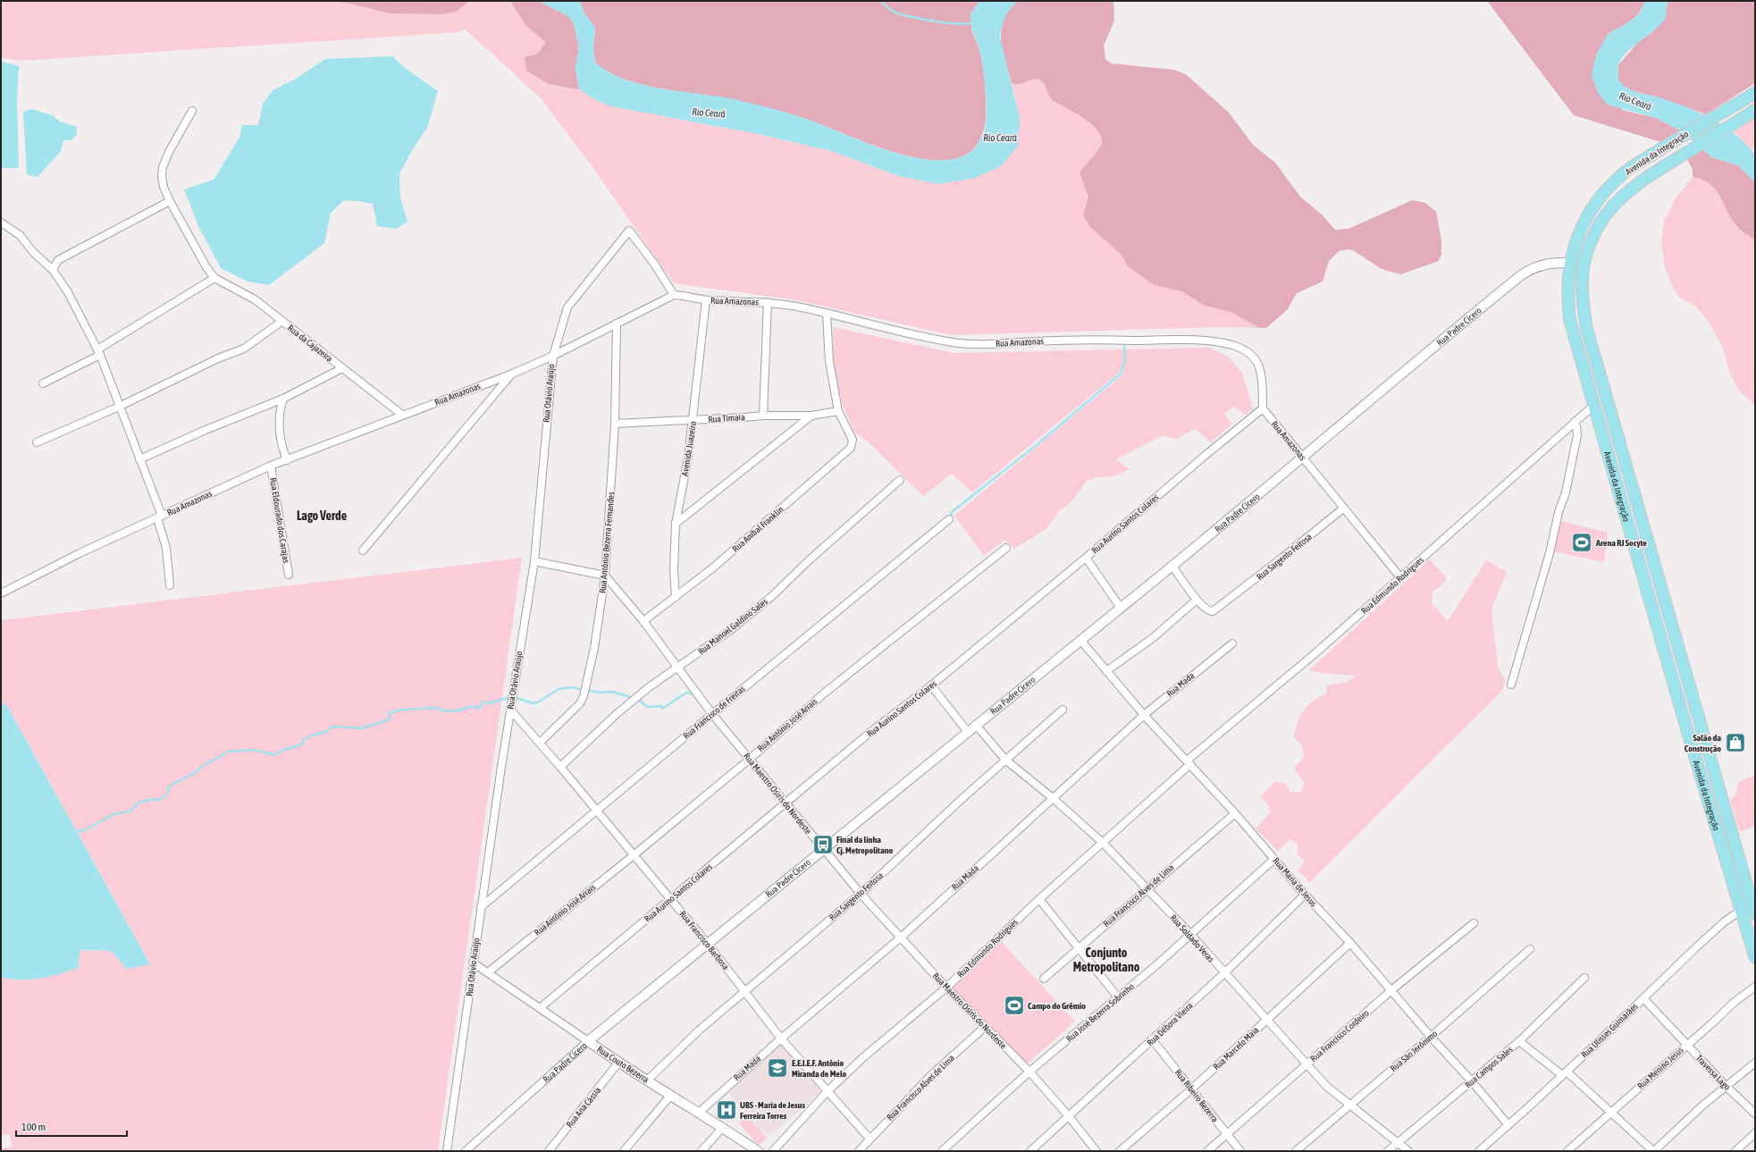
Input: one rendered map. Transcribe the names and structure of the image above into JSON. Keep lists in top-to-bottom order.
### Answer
{
  "streets": {
    "main road": ["Avenida da Integração"],
    "street": [
      "Rua Amazonas",
      "Rua Padre Cícero",
      "Rua da Cajazeira",
      "Rua Otávio Araújo",
      "Rua Timaia",
      "Avenida Juazeiro",
      "Rua Eldourado dos Carajas",
      "Rua Aurino Santos Colares",
      "Rua Anibal Franklin",
      "Rua Antônio Bezerra Fernandes",
      "Rua Sargento Feitosa",
      "Rua Edmundo Rodrigues",
      "Rua Manoel Galdino Sales",
      "Rua Mada",
      "Rua Francisco de Freitas",
      "Rua Antônio José Arrais",
      "Rua Maestro Osiris do Nordeste",
      "Rua Maria de Jesus",
      "Rua Francisco Alves de Lima",
      "Rua Soldado Veras",
      "Rua Francisco Barbosa",
      "Rua José Bezerra Sobrinho",
      "Rua Débora Vieira",
      "Rua Ulisses Guimarães",
      "Rua Francisco Cordeiro",
      "Rua Marcelo Maia",
      "Rua São Jerônimo",
      "Rua Couto Bezerra",
      "Rua Campos Sales",
      "Rua Menino Jesus",
      "Travessa Lago",
      "Rua Ribeiro Bezerra",
      "Rua Ana Cássia"
    ]
  },
  "crossings": [
    ["Avenida da Integração", "Rua Padre Cícero"],
    ["Avenida da Integração", "Rua Edmundo Rodrigues"],
    ["Avenida da Integração", "Rua Ulisses Guimarães"],
    ["Rua Amazonas", "Rua Padre Cícero"],
    ["Rua Amazonas", "Rua da Cajazeira"],
    ["Rua Amazonas", "Rua Otávio Araújo"],
    ["Rua Amazonas", "Avenida Juazeiro"],
    ["Rua Amazonas", "Rua Eldourado dos Carajas"],
    ["Rua Amazonas", "Rua Aurino Santos Colares"],
    ["Rua Amazonas", "Rua Anibal Franklin"],
    ["Rua Amazonas", "Rua Antônio Bezerra Fernandes"],
    ["Rua Amazonas", "Rua Sargento Feitosa"],
    ["Rua Amazonas", "Rua Edmundo Rodrigues"],
    ["Rua Padre Cícero", "Rua Maestro Osiris do Nordeste"],
    ["Rua Padre Cícero", "Rua Maria de Jesus"],
    ["Rua Padre Cícero", "Rua Soldado Veras"],
    ["Rua Padre Cícero", "Rua Francisco Barbosa"],
    ["Rua Padre Cícero", "Rua Couto Bezerra"],
    ["Rua Otávio Araújo", "Rua Francisco de Freitas"],
    ["Rua Otávio Araújo", "Rua Francisco Barbosa"],
    ["Rua Otávio Araújo", "Rua Couto Bezerra"],
    ["Rua Timaia", "Avenida Juazeiro"],
    ["Rua Timaia", "Rua Anibal Franklin"],
    ["Rua Timaia", "Rua Antônio Bezerra Fernandes"],
    ["Avenida Juazeiro", "Rua Anibal Franklin"],
    ["Rua Aurino Santos Colares", "Rua Maestro Osiris do Nordeste"],
    ["Rua Aurino Santos Colares", "Rua Francisco Barbosa"],
    ["Rua Aurino Santos Colares", "Rua Couto Bezerra"],
    ["Rua Anibal Franklin", "Rua Maestro Osiris do Nordeste"],
    ["Rua Antônio Bezerra Fernandes", "Rua Maestro Osiris do Nordeste"],
    ["Rua Antônio Bezerra Fernandes", "Rua Francisco Barbosa"],
    ["Rua Sargento Feitosa", "Rua Maestro Osiris do Nordeste"],
    ["Rua Sargento Feitosa", "Rua Soldado Veras"],
    ["Rua Sargento Feitosa", "Rua Francisco Barbosa"],
    ["Rua Sargento Feitosa", "Rua Couto Bezerra"],
    ["Rua Edmundo Rodrigues", "Rua Maestro Osiris do Nordeste"],
    ["Rua Edmundo Rodrigues", "Rua Maria de Jesus"],
    ["Rua Edmundo Rodrigues", "Rua Soldado Veras"],
    ["Rua Edmundo Rodrigues", "Rua Francisco Barbosa"],
    ["Rua Manoel Galdino Sales", "Rua Maestro Osiris do Nordeste"],
    ["Rua Manoel Galdino Sales", "Rua Francisco Barbosa"],
    ["Rua Mada", "Rua Maestro Osiris do Nordeste"],
    ["Rua Mada", "Rua Maria de Jesus"],
    ["Rua Mada", "Rua Soldado Veras"],
    ["Rua Mada", "Rua Francisco Barbosa"],
    ["Rua Mada", "Rua Couto Bezerra"],
    ["Rua Francisco de Freitas", "Rua Maestro Osiris do Nordeste"],
    ["Rua Francisco de Freitas", "Rua Francisco Barbosa"],
    ["Rua Antônio José Arrais", "Rua Maestro Osiris do Nordeste"],
    ["Rua Antônio José Arrais", "Rua Francisco Barbosa"],
    ["Rua Antônio José Arrais", "Rua Couto Bezerra"],
    ["Rua Maestro Osiris do Nordeste", "Rua Francisco Alves de Lima"],
    ["Rua Maestro Osiris do Nordeste", "Rua José Bezerra Sobrinho"],
    ["Rua Maestro Osiris do Nordeste", "Rua Débora Vieira"],
    ["Rua Maria de Jesus", "Rua Francisco Alves de Lima"],
    ["Rua Maria de Jesus", "Rua José Bezerra Sobrinho"],
    ["Rua Maria de Jesus", "Rua Débora Vieira"],
    ["Rua Maria de Jesus", "Rua Ulisses Guimarães"],
    ["Rua Maria de Jesus", "Rua Francisco Cordeiro"],
    ["Rua Maria de Jesus", "Rua Marcelo Maia"],
    ["Rua Maria de Jesus", "Rua São Jerônimo"],
    ["Rua Maria de Jesus", "Rua Campos Sales"],
    ["Rua Francisco Alves de Lima", "Rua Soldado Veras"],
    ["Rua Francisco Alves de Lima", "Rua Francisco Barbosa"],
    ["Rua Soldado Veras", "Rua José Bezerra Sobrinho"],
    ["Rua Soldado Veras", "Rua Débora Vieira"],
    ["Rua Soldado Veras", "Rua Francisco Cordeiro"],
    ["Rua Soldado Veras", "Rua Marcelo Maia"],
    ["Rua Soldado Veras", "Rua São Jerônimo"],
    ["Rua Soldado Veras", "Rua Campos Sales"],
    ["Rua Débora Vieira", "Rua Ribeiro Bezerra"],
    ["Rua Ulisses Guimarães", "Travessa Lago"],
    ["Rua Francisco Cordeiro", "Rua Ribeiro Bezerra"],
    ["Rua Marcelo Maia", "Rua Ribeiro Bezerra"],
    ["Rua Couto Bezerra", "Rua Ana Cássia"],
    ["Rua Menino Jesus", "Travessa Lago"]
  ],
  "districts": ["Lago Verde", "Conjunto Metropolitano"],
  "water": ["Rio Ceará"],
  "places": {
    "sports": ["Arena RJ Socyte", "Campo do Grêmio"],
    "shop": ["Salão da Construção"],
    "bus stop": ["Final da linha Cj. Metropolitano"],
    "school or university": ["E.E.I.E.F. Antônio Miranda de Melo"],
    "hospital": ["UBS - Maria de Jesus Ferreira Torres"]
  },
  "scale_bar": "100 m"
}
